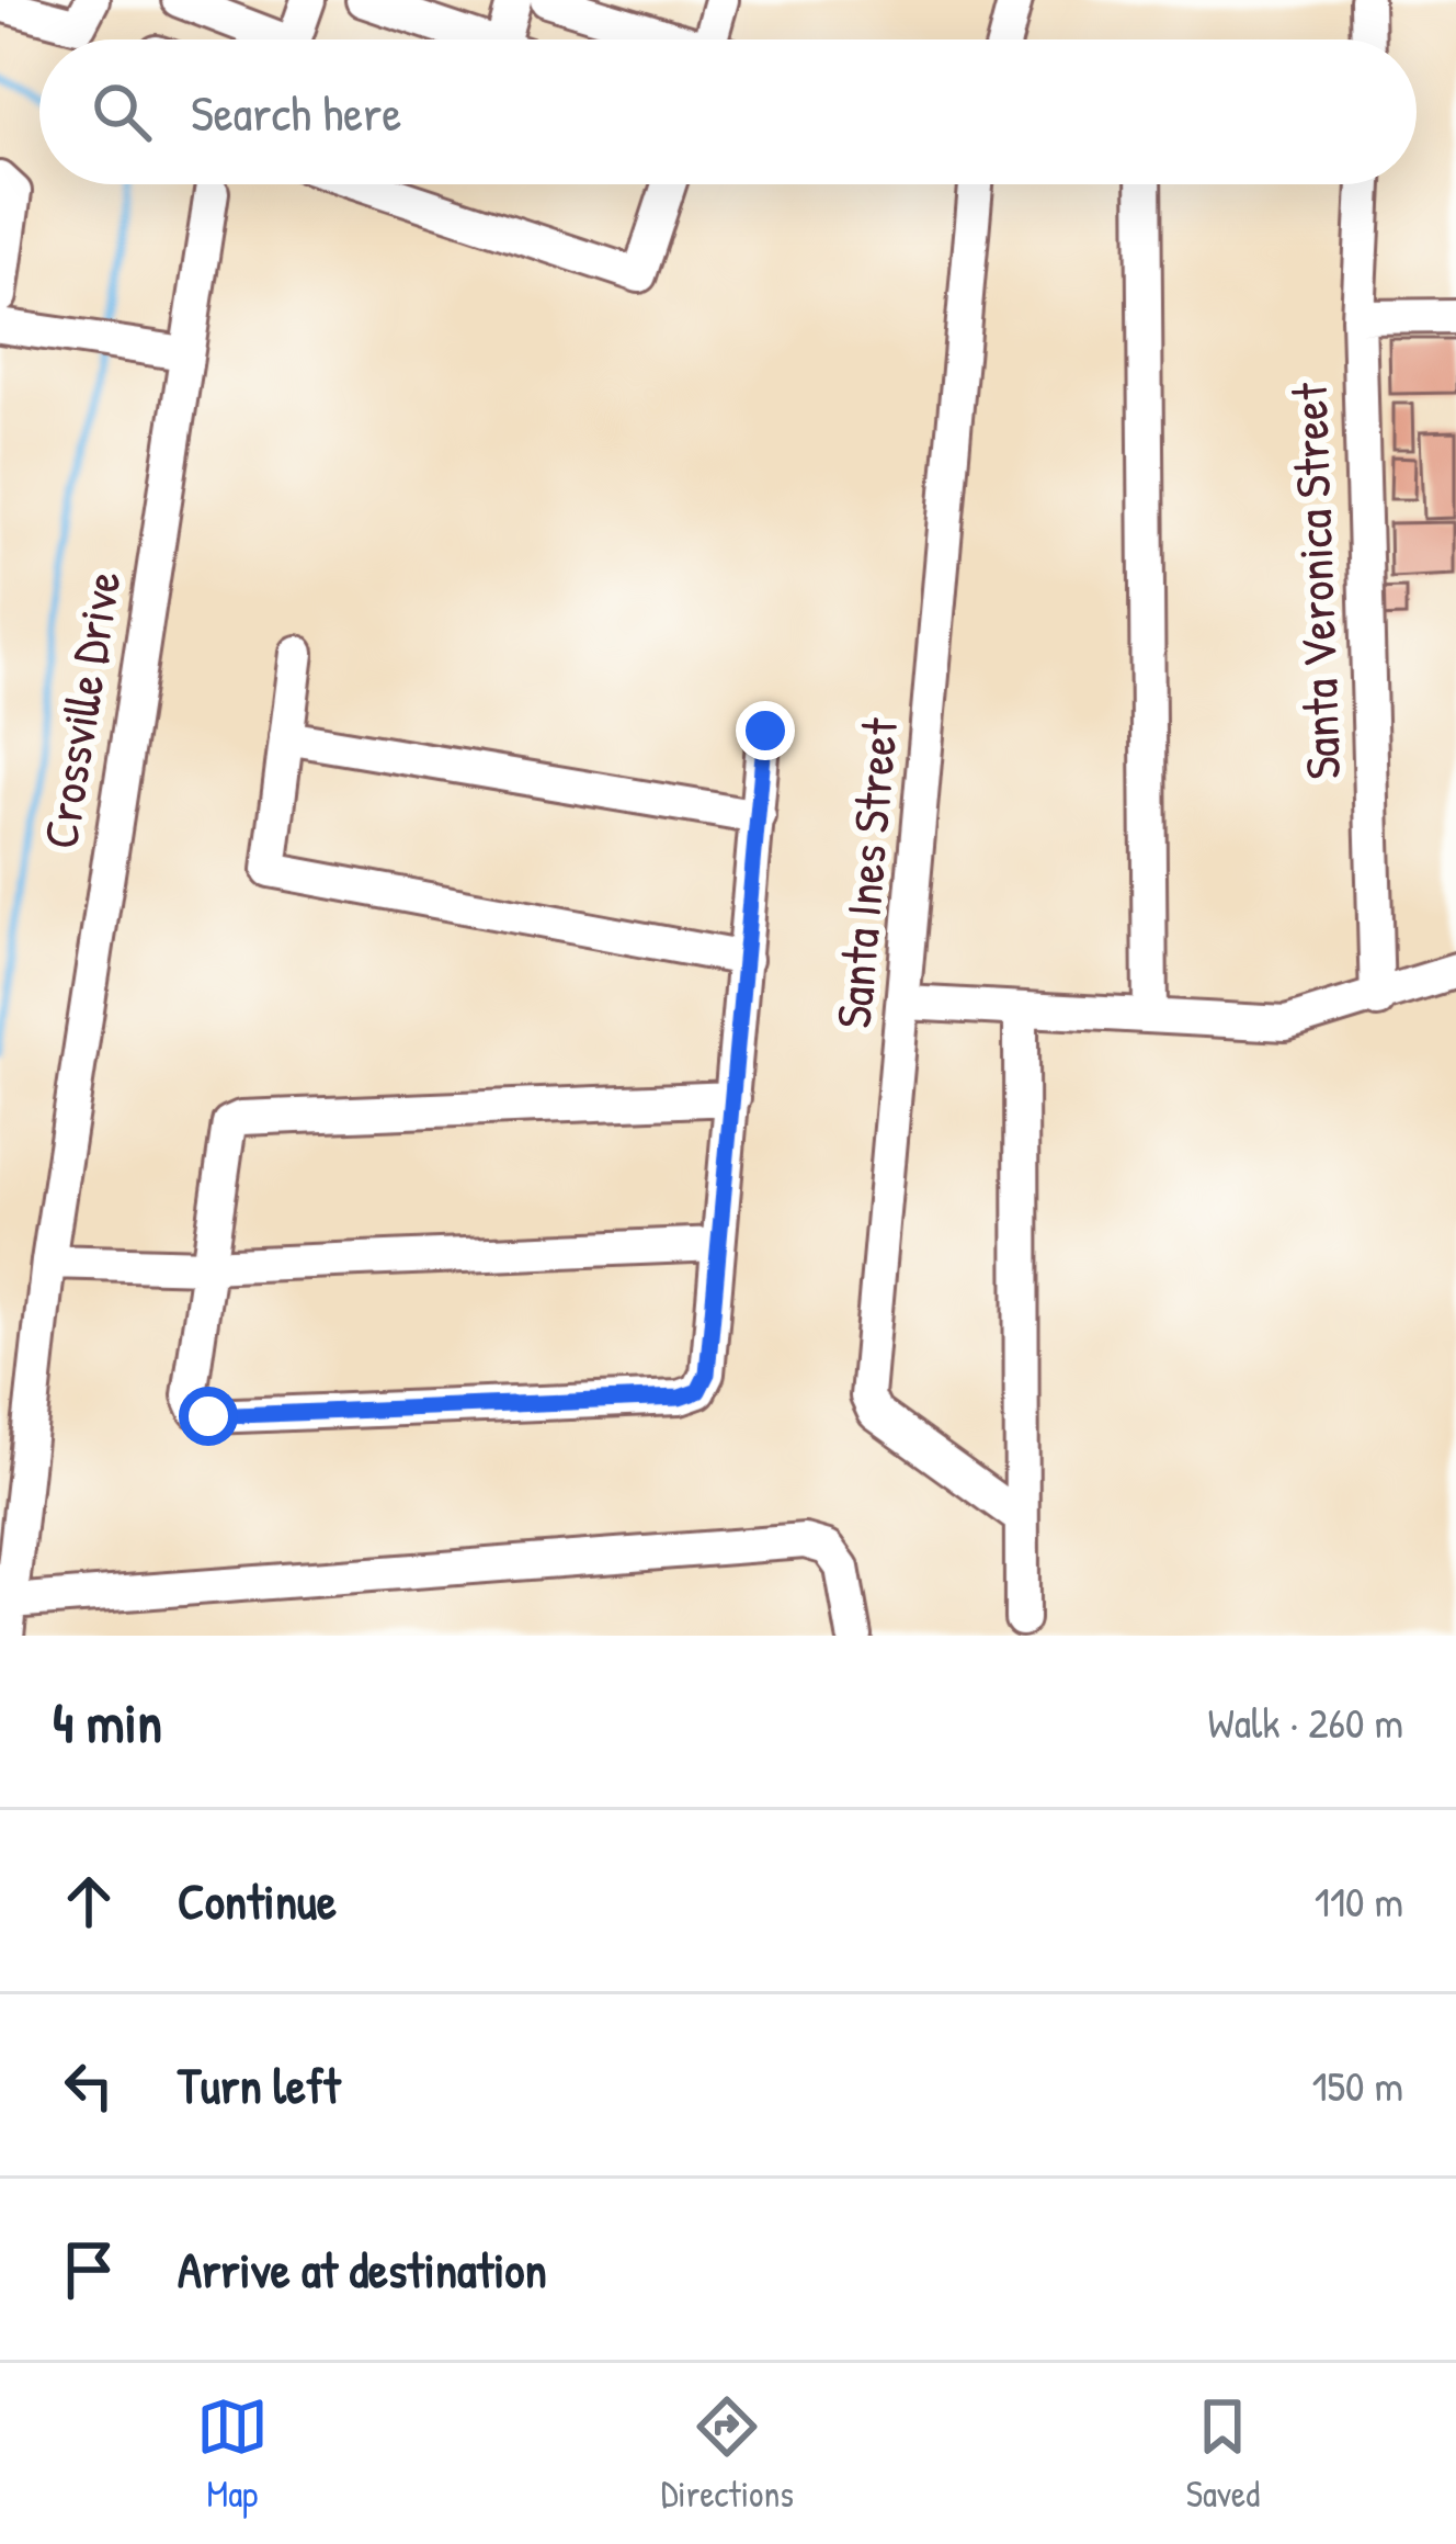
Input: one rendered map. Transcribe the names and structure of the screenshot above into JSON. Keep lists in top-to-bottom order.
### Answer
{
  "streets": {
    "street": ["Santa Veronica Street", "Crossville Drive", "Santa Ines Street"]
  },
  "page": {
    "search": "Search here",
    "heading": ["4 min", "Walk · 260 m"],
    "list": [
      ["Continue", "110 m"],
      ["Turn left", "150 m"],
      "Arrive at destination"
    ],
    "nav": ["Map", "Directions", "Saved"]
  }
}
